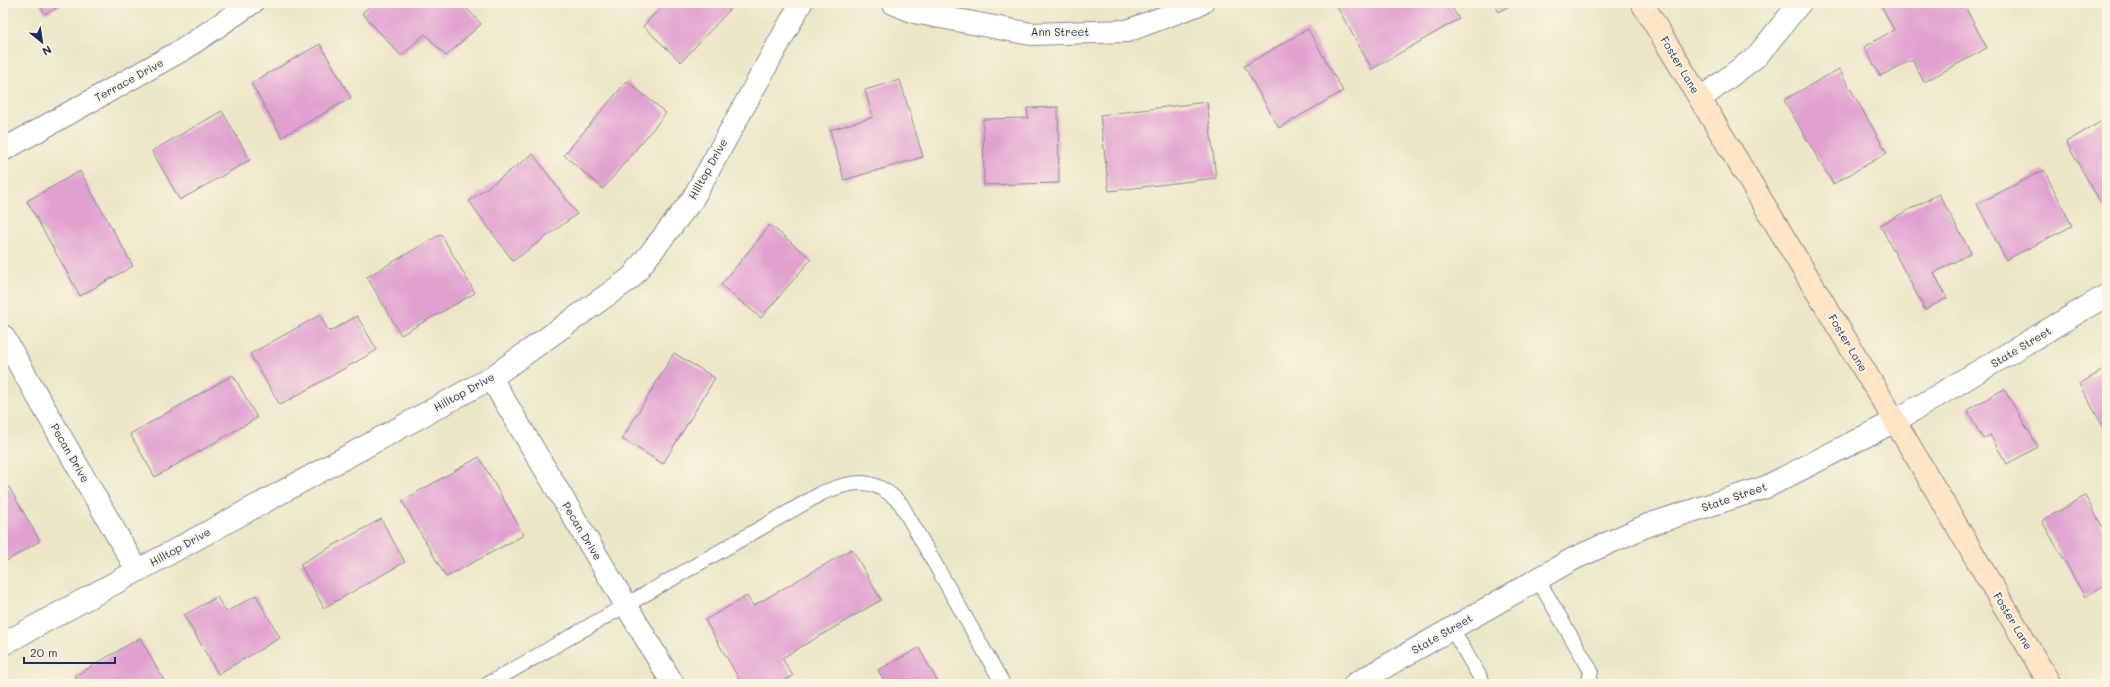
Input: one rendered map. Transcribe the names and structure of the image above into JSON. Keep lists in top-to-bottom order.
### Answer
{
  "streets": {
    "street": [
      "Ann Street",
      "Foster Lane",
      "Terrace Drive",
      "Hilltop Drive",
      "State Street",
      "Pecan Drive"
    ]
  },
  "crossings": [
    ["Foster Lane", "State Street"],
    ["Hilltop Drive", "Pecan Drive"]
  ],
  "scale_bar": "20 m",
  "north": "bottom right"
}
